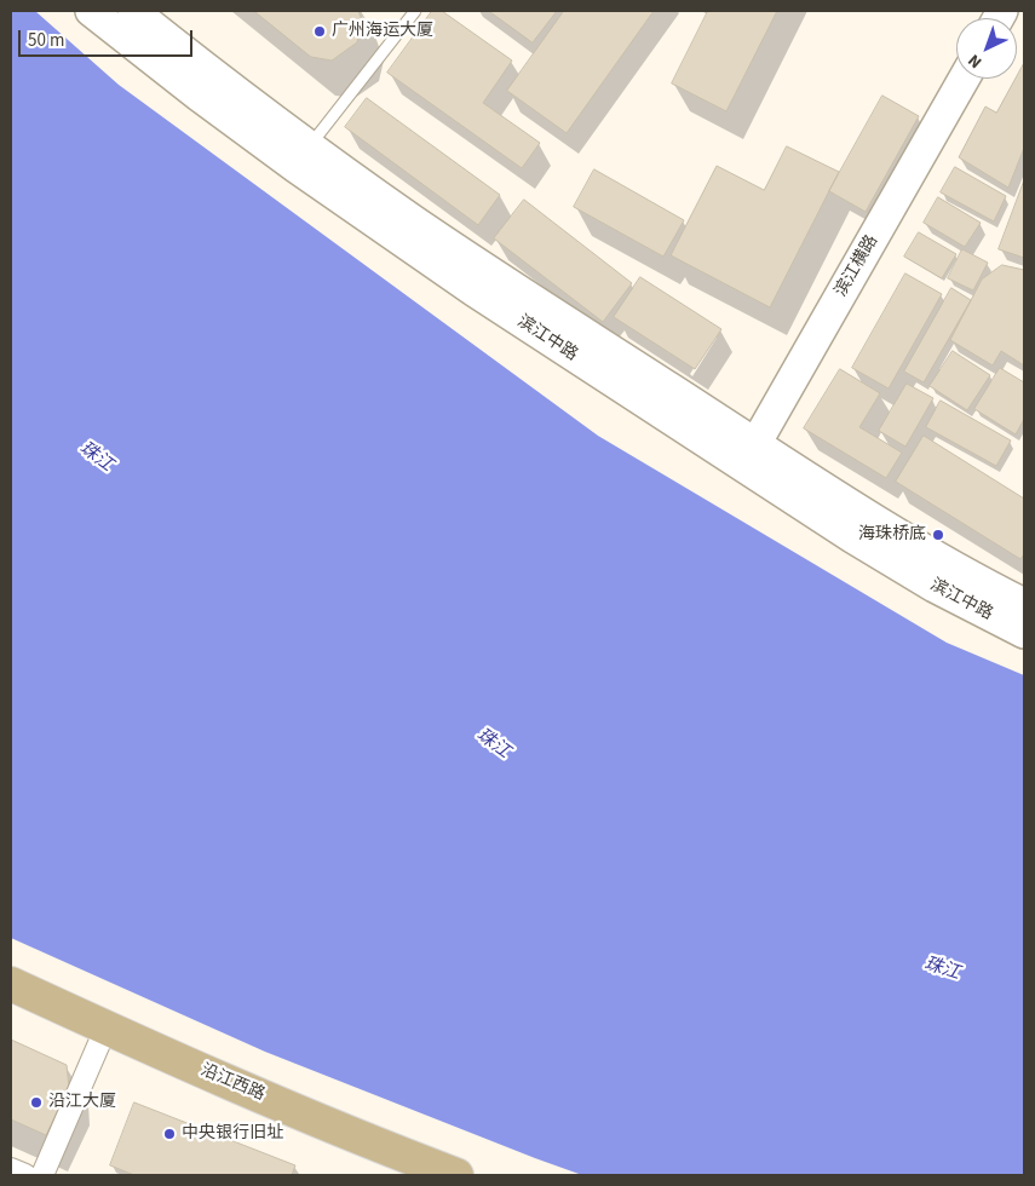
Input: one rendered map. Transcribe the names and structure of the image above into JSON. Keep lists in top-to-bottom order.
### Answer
{
  "streets": {
    "main road": ["滨江横路", "滨江中路", "沿江西路"]
  },
  "crossings": [
    ["滨江横路", "滨江中路"]
  ],
  "water": ["珠江"],
  "places": [
    "广州海运大厦",
    "海珠桥底",
    "沿江大厦",
    "中央银行旧址"
  ],
  "scale_bar": "50 m",
  "north": "bottom left"
}
